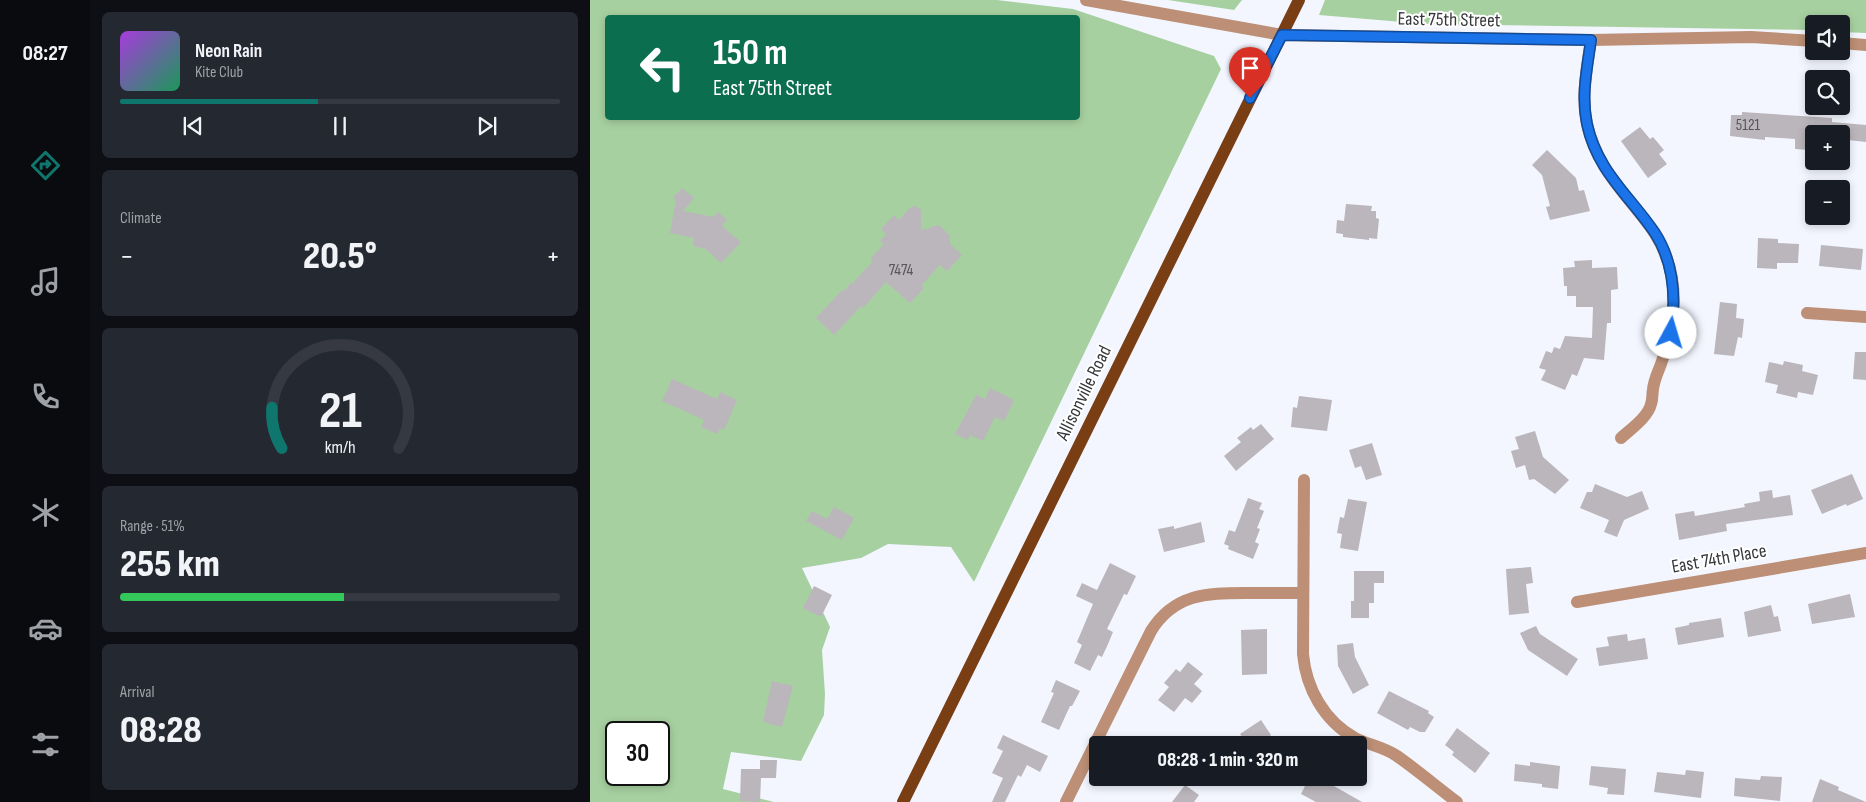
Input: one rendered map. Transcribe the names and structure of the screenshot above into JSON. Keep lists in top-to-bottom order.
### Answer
{
  "streets": {
    "main road": ["Allisonville Road"],
    "street": ["East 75th Street", "East 74th Place"]
  },
  "crossings": [
    ["East 75th Street", "Allisonville Road"]
  ],
  "house_numbers": ["5121", "7474"],
  "page": {
    "tabs": "08:27",
    "map_buttons": ["+", "−"],
    "turn": ["150 m", "East 75th Street"],
    "song": ["Neon Rain", "Kite Club"],
    "tile": [
      "Climate",
      ["Range · 51%", "255 km"],
      ["Arrival", "08:28"]
    ],
    "heat": ["−", "20.5°", "+"],
    "limit": "30",
    "trip": "08:28 · 1 min · 320 m",
    "gauge": ["21", "km/h"]
  }
}
